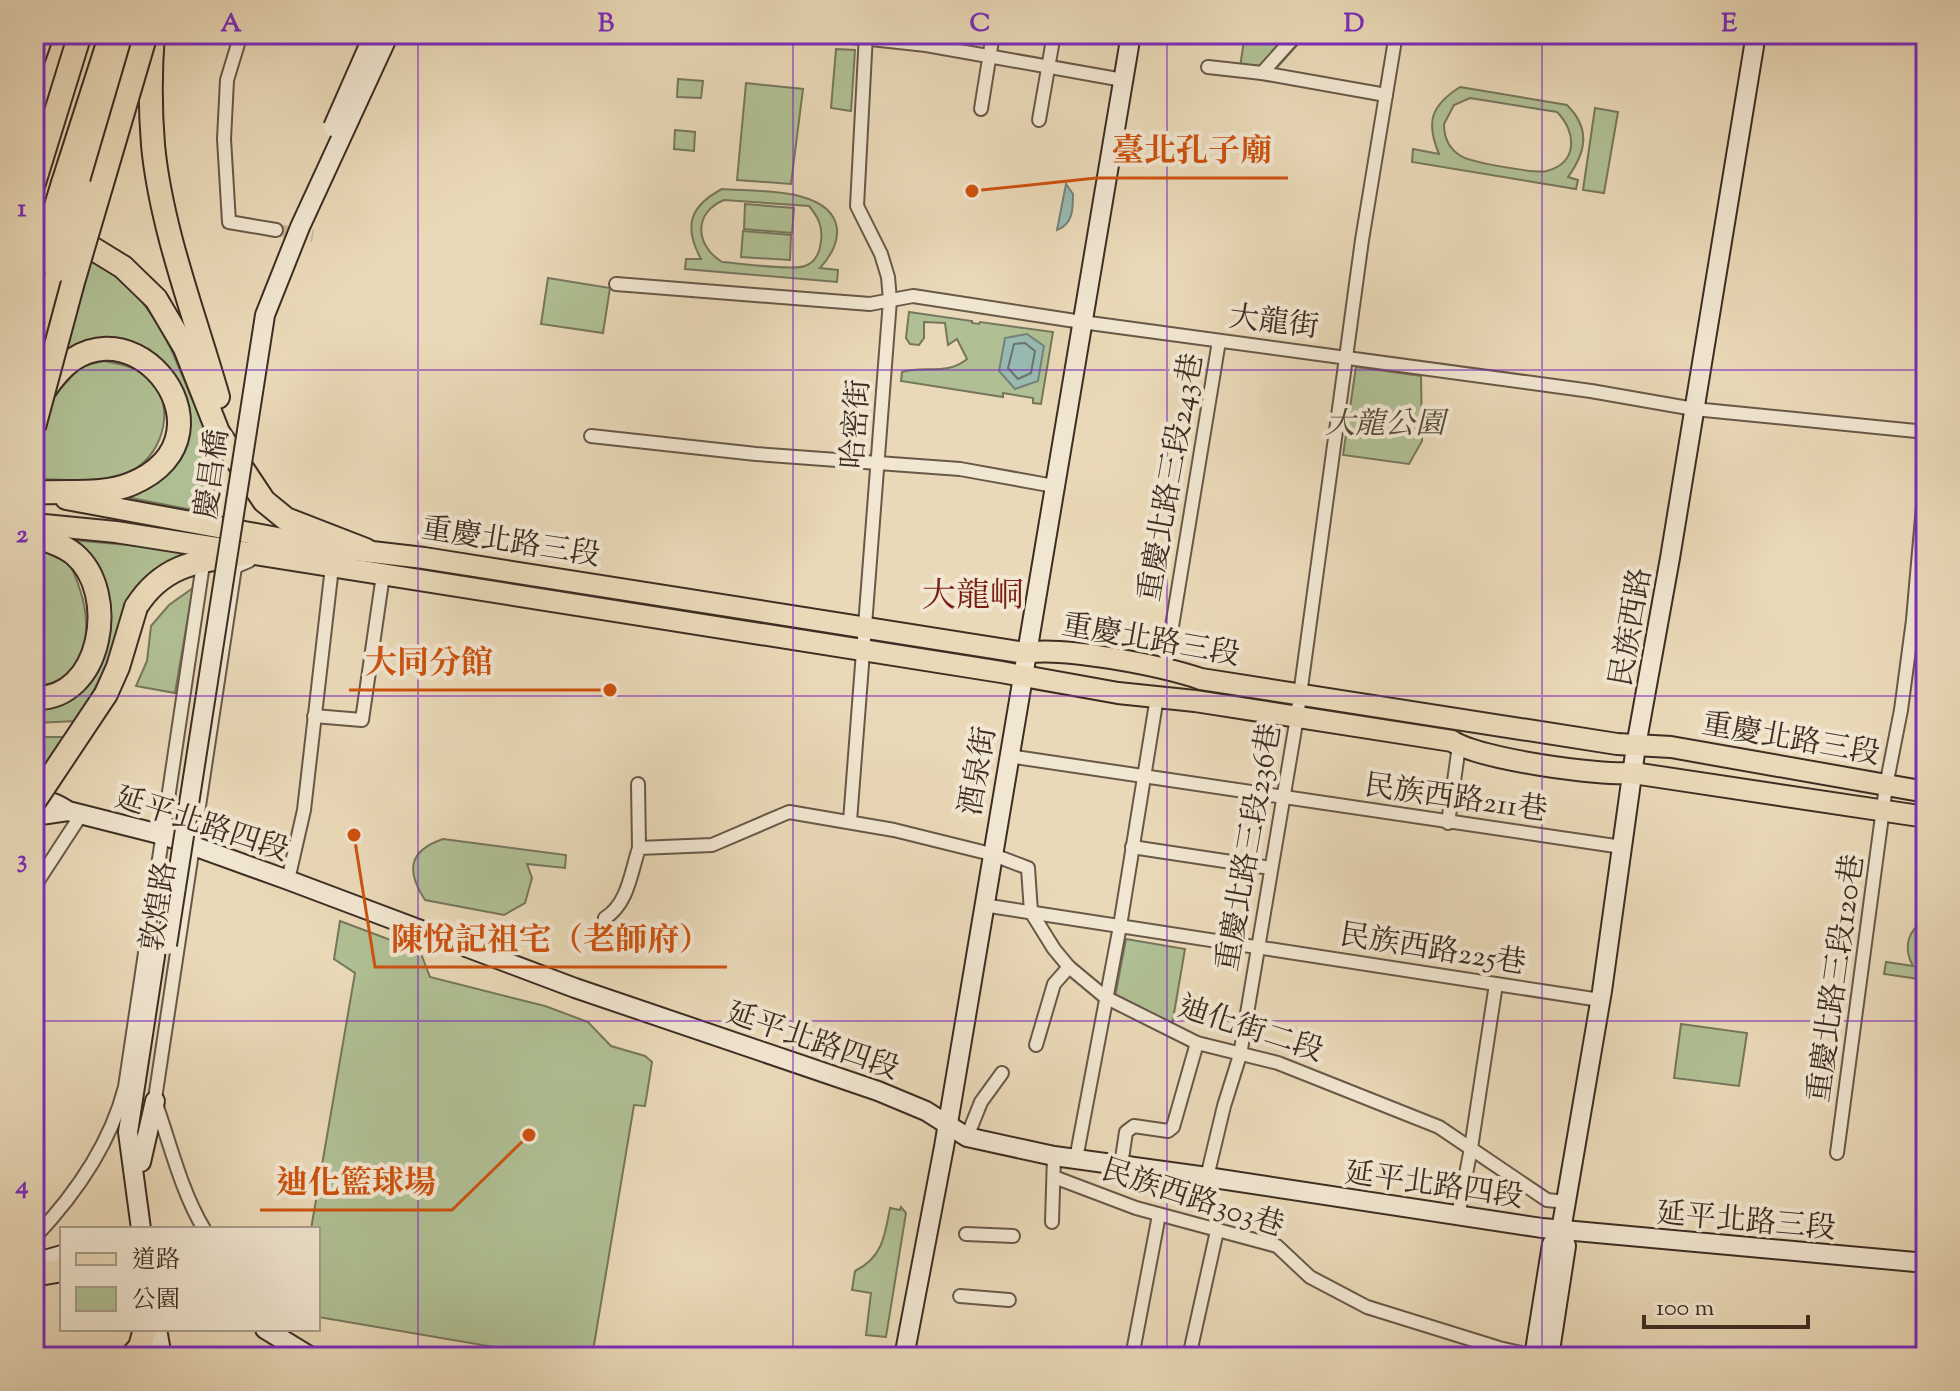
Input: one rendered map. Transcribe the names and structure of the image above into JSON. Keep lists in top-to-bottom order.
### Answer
{
  "streets": {
    "main road": ["重慶北路三段"],
    "street": [
      "大龍街",
      "哈密街",
      "慶昌橋",
      "重慶北路三段243巷",
      "民族西路",
      "酒泉街",
      "民族西路211巷",
      "延平北路四段",
      "重慶北路三段236巷",
      "敦煌路",
      "民族西路225巷",
      "重慶北路三段120巷",
      "迪化街二段",
      "民族西路303巷",
      "延平北路三段"
    ]
  },
  "crossings": [
    ["大龍街", "哈密街"],
    ["大龍街", "重慶北路三段243巷"],
    ["大龍街", "民族西路"],
    ["大龍街", "酒泉街"],
    ["大龍街", "重慶北路三段236巷"],
    ["哈密街", "重慶北路三段"],
    ["哈密街", "迪化街二段"],
    ["重慶北路三段243巷", "重慶北路三段"],
    ["重慶北路三段", "民族西路"],
    ["重慶北路三段", "酒泉街"],
    ["重慶北路三段", "重慶北路三段236巷"],
    ["重慶北路三段", "敦煌路"],
    ["重慶北路三段", "重慶北路三段120巷"],
    ["民族西路", "民族西路211巷"],
    ["民族西路", "延平北路四段"],
    ["民族西路", "民族西路225巷"],
    ["民族西路", "迪化街二段"],
    ["民族西路", "民族西路303巷"],
    ["民族西路", "延平北路三段"],
    ["酒泉街", "民族西路211巷"],
    ["酒泉街", "延平北路四段"],
    ["酒泉街", "民族西路225巷"],
    ["酒泉街", "迪化街二段"],
    ["民族西路211巷", "重慶北路三段236巷"],
    ["延平北路四段", "重慶北路三段236巷"],
    ["延平北路四段", "敦煌路"],
    ["延平北路四段", "延平北路三段"],
    ["重慶北路三段236巷", "民族西路225巷"],
    ["重慶北路三段236巷", "迪化街二段"],
    ["民族西路225巷", "迪化街二段"]
  ],
  "districts": ["大龍峒"],
  "parks": ["大龍公園"],
  "places": [
    "臺北孔子廟",
    "大同分館",
    "陳悅記祖宅（老師府）",
    "迪化籃球場"
  ],
  "legend": ["道路", "公園"],
  "scale_bar": "100 m",
  "grid": {
    "columns": [
      "A",
      "B",
      "C",
      "D",
      "E"
    ],
    "rows": [
      "1",
      "2",
      "3",
      "4"
    ]
  }
}
